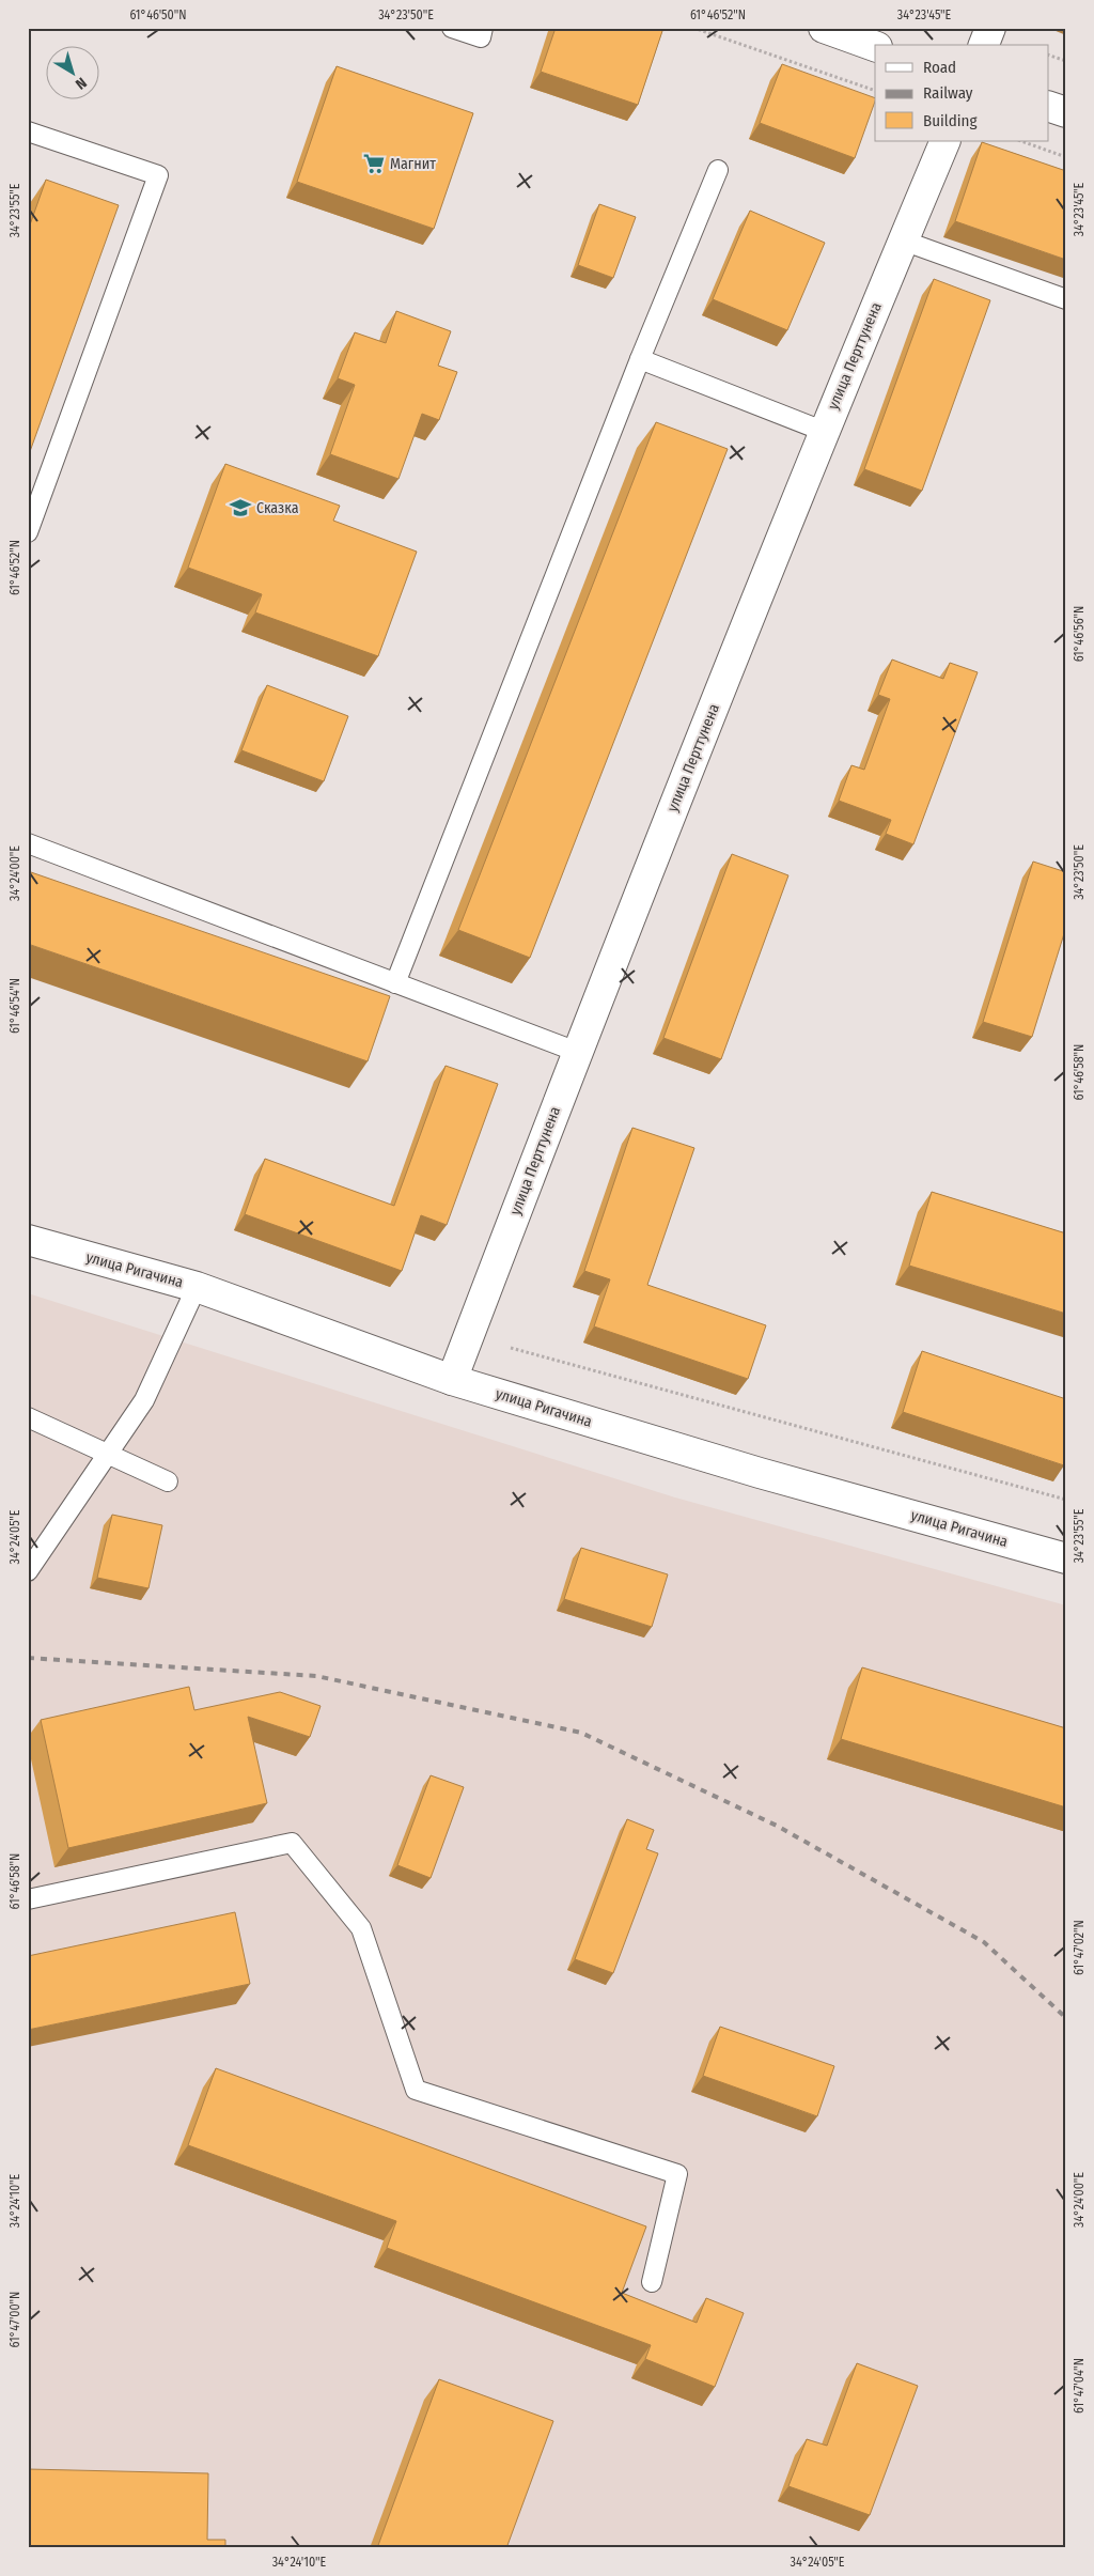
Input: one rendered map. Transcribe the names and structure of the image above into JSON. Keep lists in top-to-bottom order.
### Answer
{
  "streets": {
    "street": ["улица Перттунена", "улица Ригачина"]
  },
  "crossings": [
    ["улица Перттунена", "улица Ригачина"]
  ],
  "places": {
    "supermarket": ["Магнит"],
    "school or university": ["Сказка"]
  },
  "legend": ["Road", "Railway", "Building"],
  "north": "bottom right",
  "coordinates": [
    "61°46'50\"N",
    "34°23'50\"E",
    "61°46'52\"N",
    "34°23'45\"E",
    "34°23'55\"E",
    "61°46'56\"N",
    "34°24'00\"E",
    "61°46'54\"N",
    "61°46'58\"N",
    "34°24'05\"E",
    "61°47'02\"N",
    "34°24'10\"E",
    "61°47'00\"N",
    "61°47'04\"N"
  ]
}
